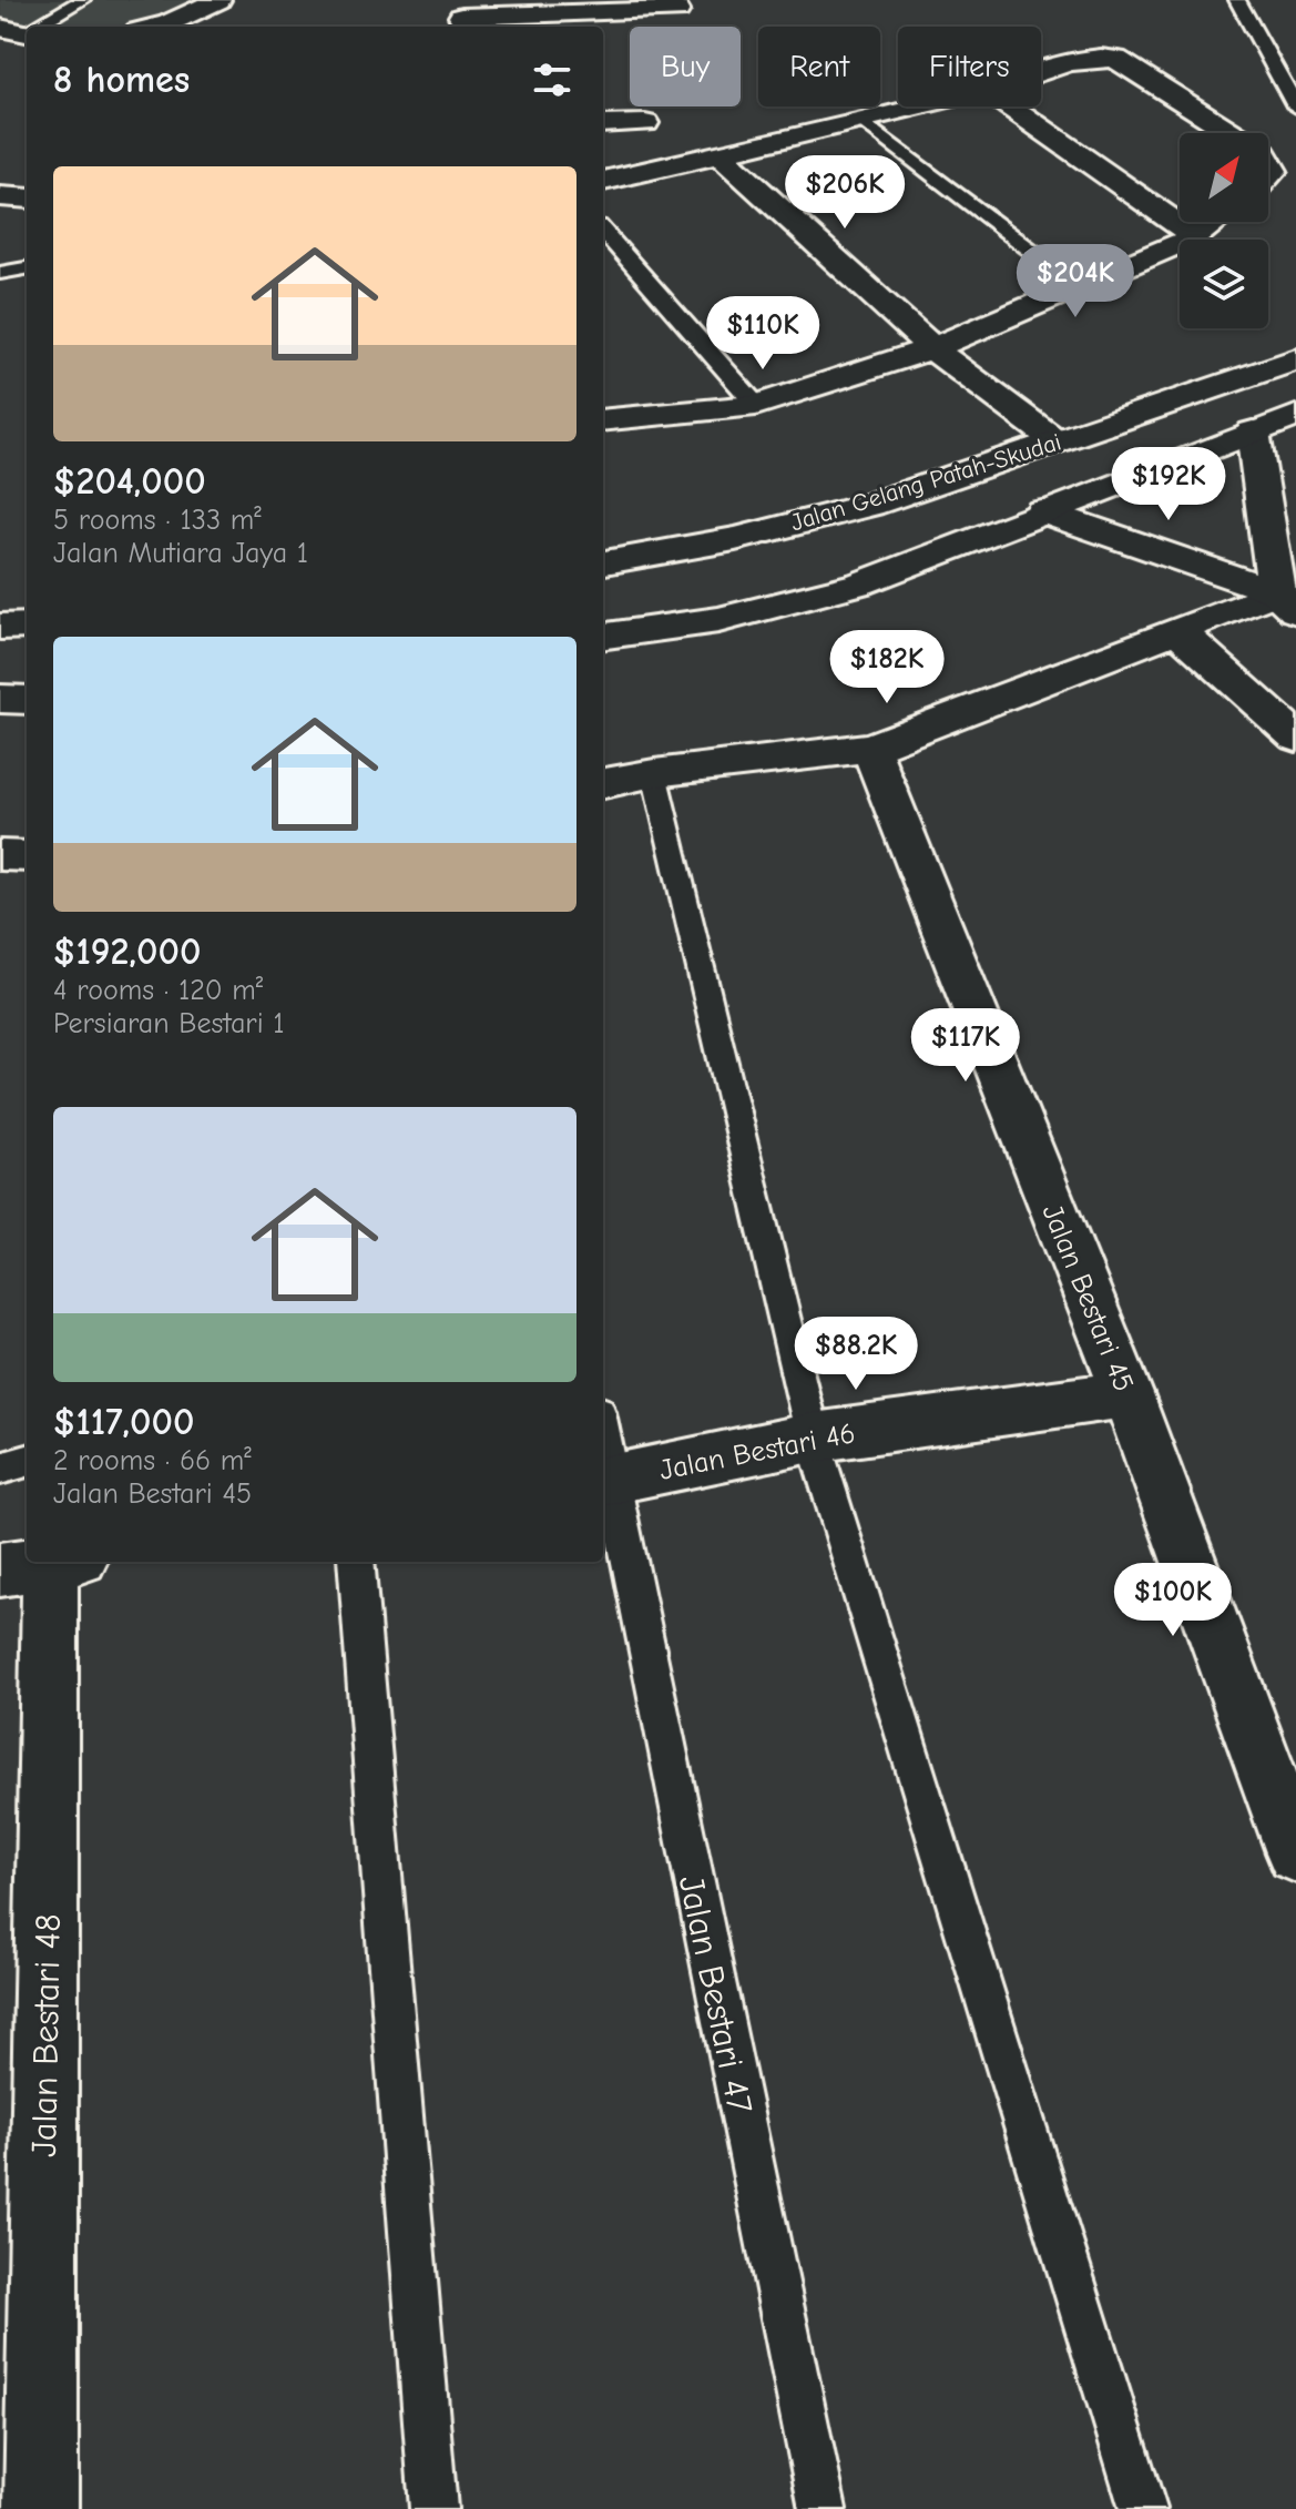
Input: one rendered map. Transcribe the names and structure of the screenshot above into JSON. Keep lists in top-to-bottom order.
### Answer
{
  "streets": {
    "street": [
      "Jalan Gelang Patah-Skudai",
      "Jalan Bestari 45",
      "Jalan Bestari 46",
      "Jalan Bestari 48"
    ],
    "lane": ["Jalan Bestari 47"]
  },
  "crossings": [
    ["Jalan Bestari 45", "Jalan Bestari 46"],
    ["Jalan Bestari 46", "Jalan Bestari 47"]
  ],
  "north": "top right",
  "page": {
    "chip": ["Buy", "Rent", "Filters"],
    "heading": "8 homes",
    "list": [
      {
        "name": "$204,000",
        "note": "5 rooms · 133 m² · Jalan Mutiara Jaya 1"
      },
      {
        "name": "$192,000",
        "note": "4 rooms · 120 m² · Persiaran Bestari 1"
      },
      {
        "name": "$117,000",
        "note": "2 rooms · 66 m² · Jalan Bestari 45"
      }
    ],
    "price": [
      "$206K",
      "$204K",
      "$110K",
      "$192K",
      "$182K",
      "$117K",
      "$88.2K",
      "$100K"
    ]
  }
}
